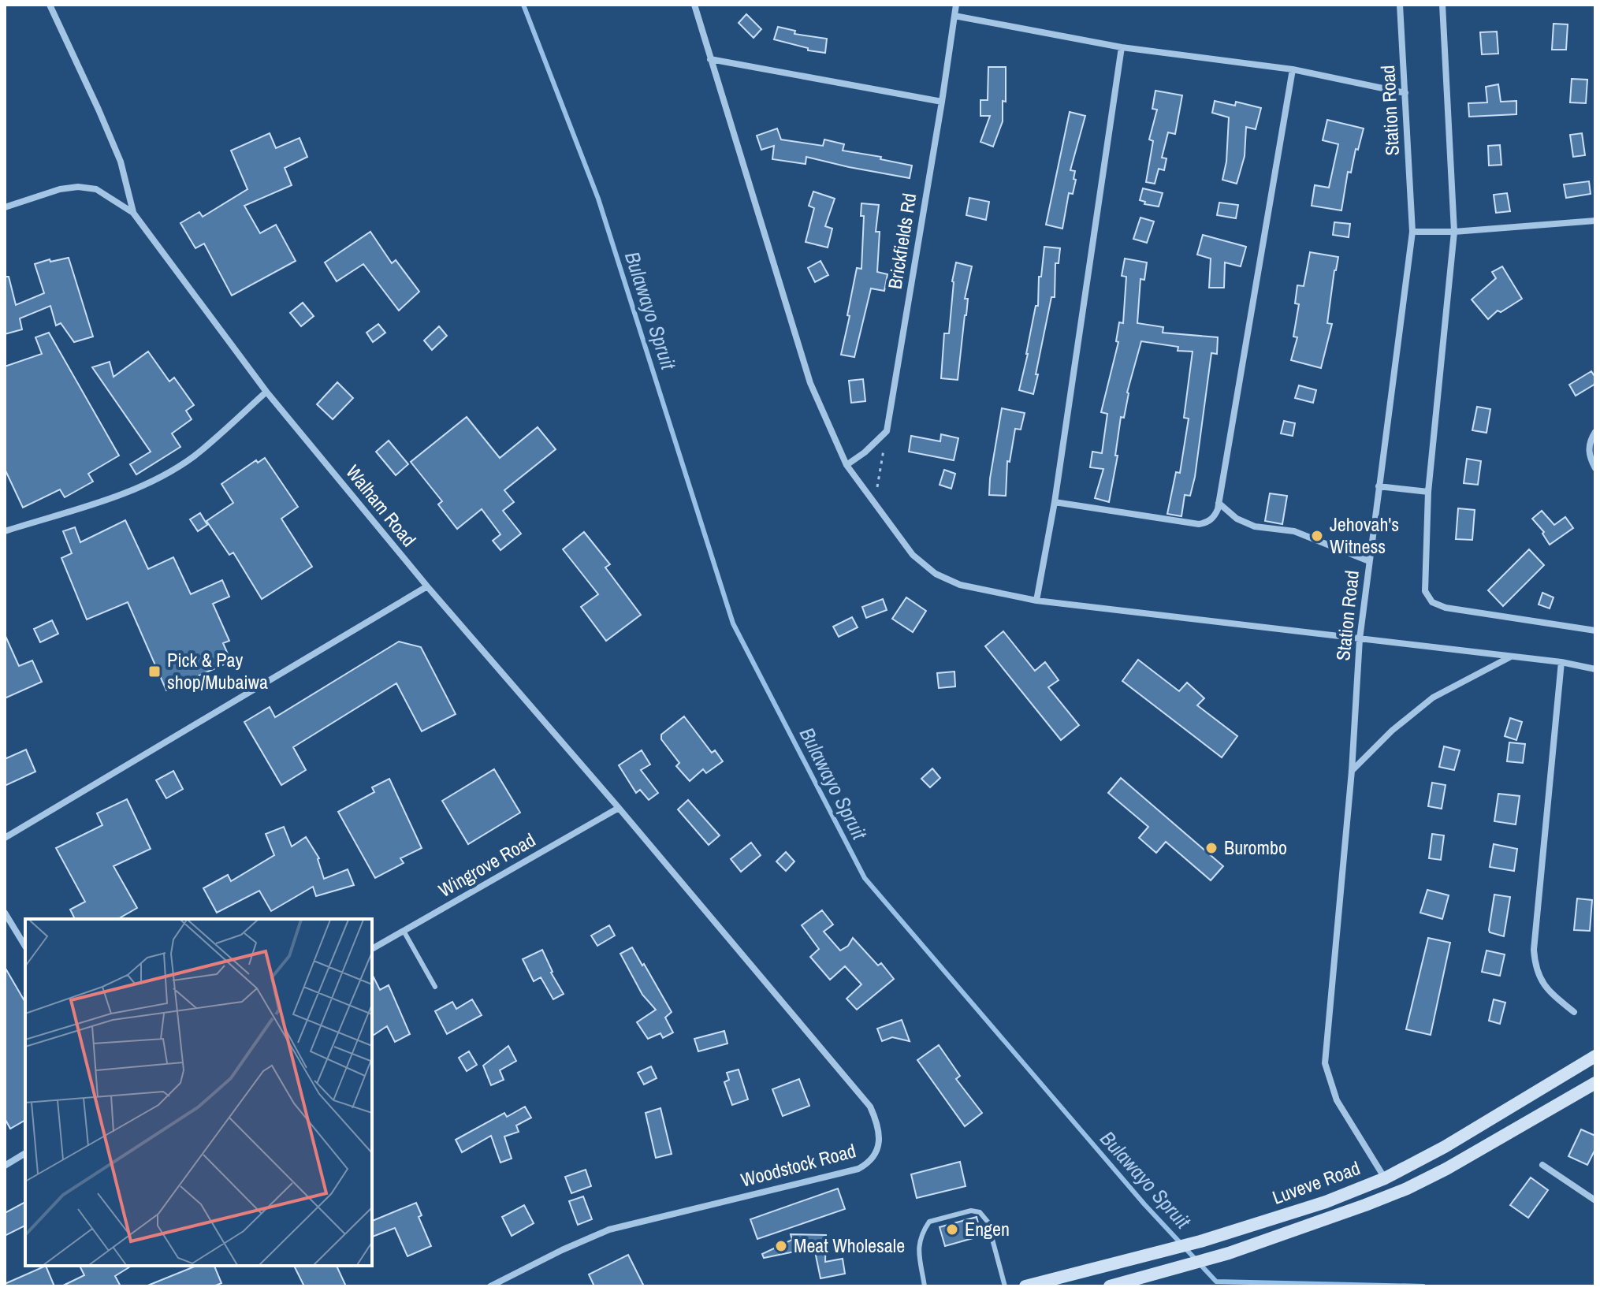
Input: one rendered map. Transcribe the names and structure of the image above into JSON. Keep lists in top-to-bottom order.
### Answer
{
  "streets": {
    "street": [
      "Station Road",
      "Brickfields Rd",
      "Walham Road",
      "Wingrove Road",
      "Woodstock Road",
      "Luveve Road"
    ]
  },
  "crossings": [
    ["Station Road", "Luveve Road"],
    ["Walham Road", "Wingrove Road"],
    ["Walham Road", "Woodstock Road"],
    ["Wingrove Road", "Woodstock Road"]
  ],
  "water": ["Bulawayo Spruit"],
  "places": {
    "other": [
      "Jehovah's Witness",
      "Burombo",
      "Engen",
      "Meat Wholesale"
    ],
    "transit": ["Pick & Pay shop/Mubaiwa"]
  }
}
